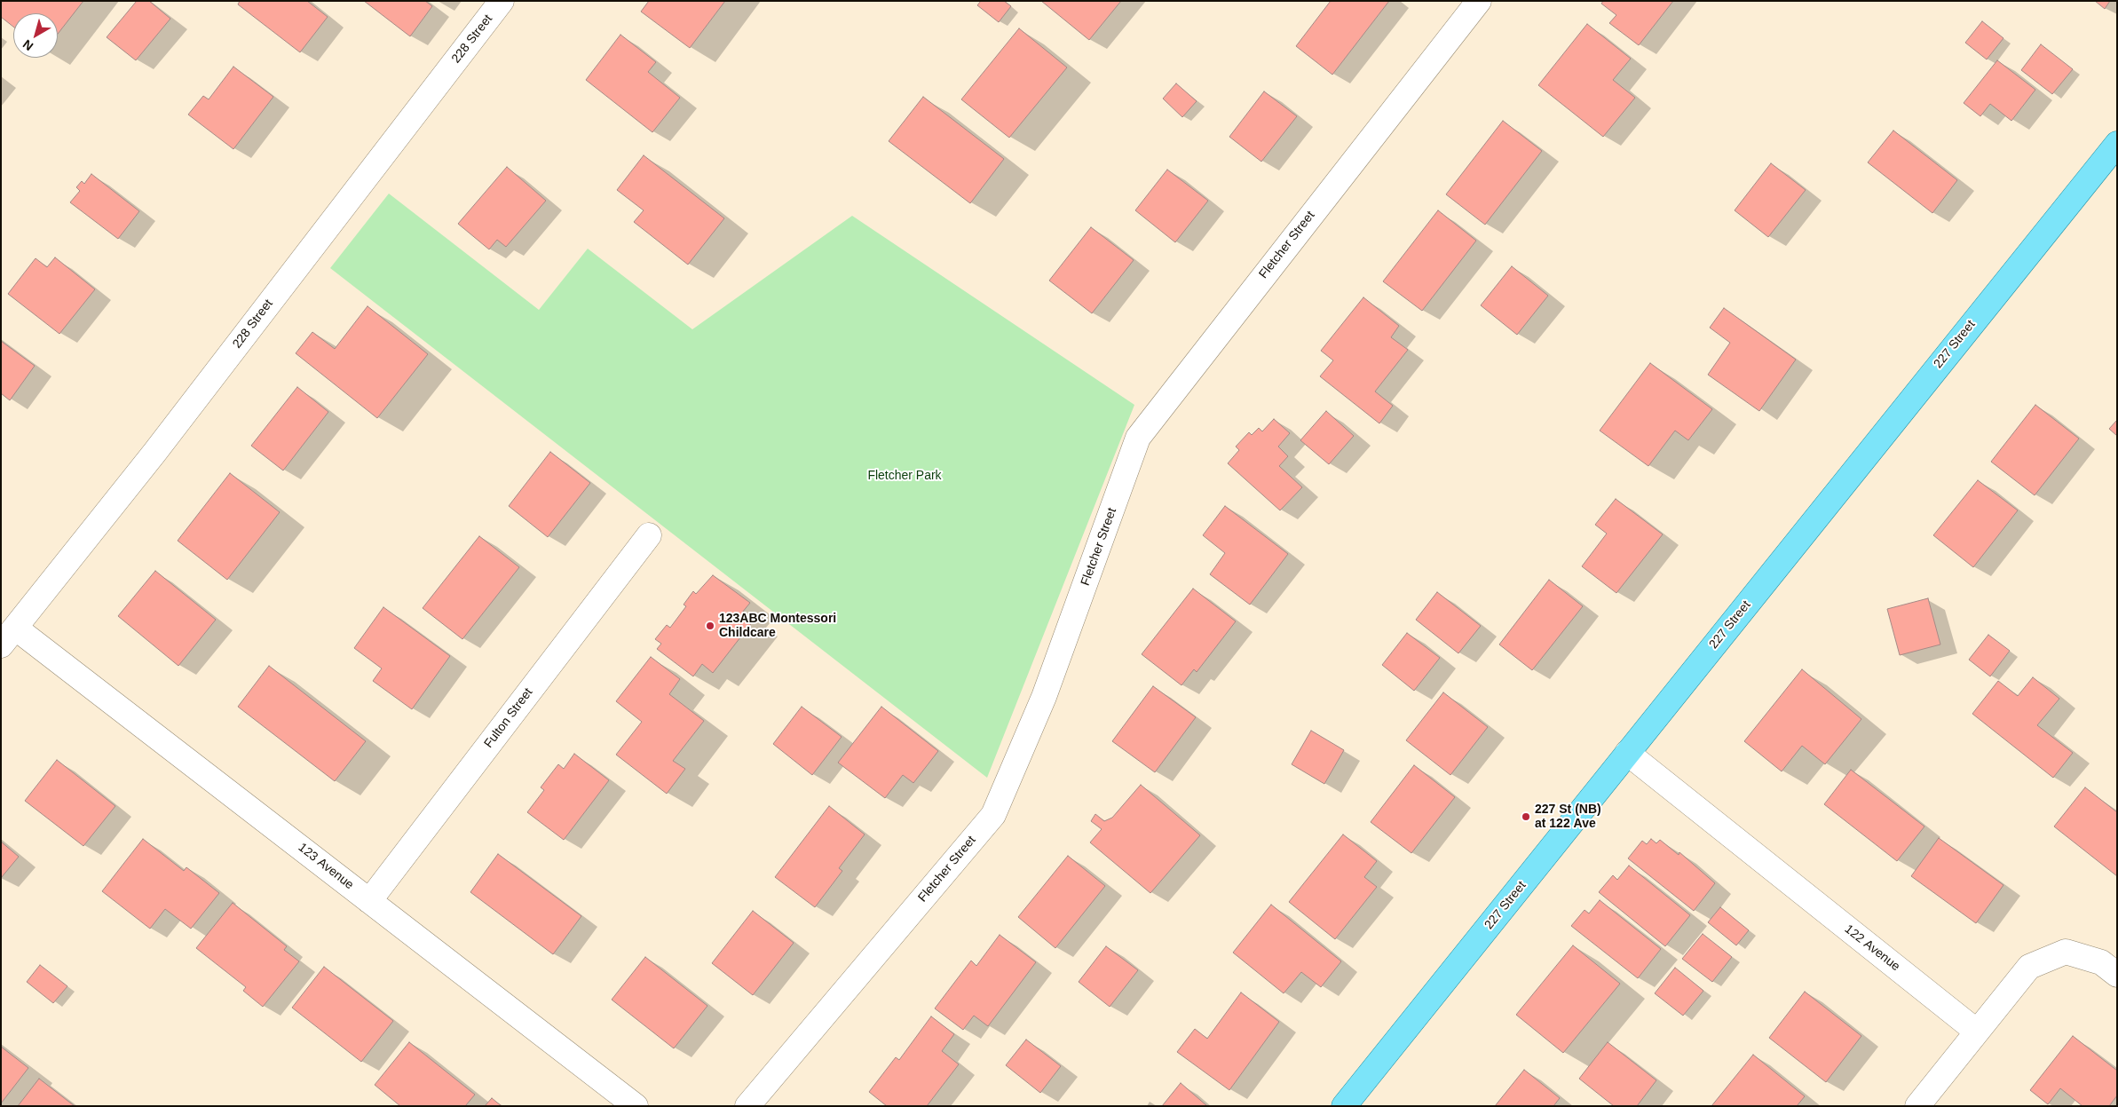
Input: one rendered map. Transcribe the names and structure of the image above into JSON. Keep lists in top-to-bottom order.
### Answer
{
  "streets": {
    "main road": ["227 Street"],
    "street": [
      "228 Street",
      "Fletcher Street",
      "Fulton Street",
      "123 Avenue",
      "122 Avenue"
    ]
  },
  "crossings": [
    ["228 Street", "123 Avenue"],
    ["227 Street", "122 Avenue"],
    ["Fulton Street", "123 Avenue"]
  ],
  "parks": ["Fletcher Park"],
  "places": ["123ABC Montessori Childcare", "227 St (NB) at 122 Ave"],
  "north": "bottom left"
}
